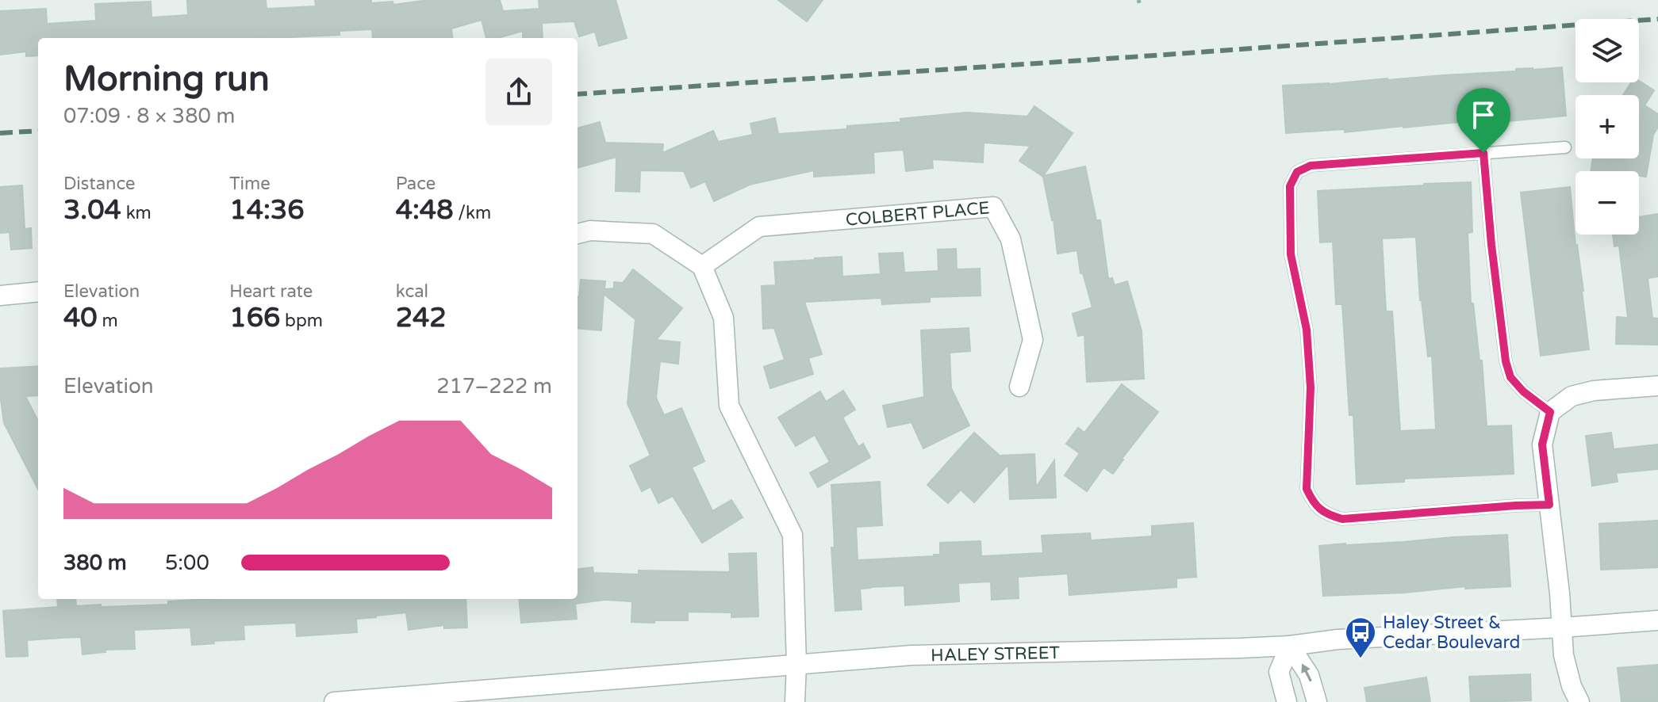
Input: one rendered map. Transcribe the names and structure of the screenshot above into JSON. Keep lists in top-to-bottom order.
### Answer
{
  "streets": {
    "street": ["COLBERT PLACE", "HALEY STREET"]
  },
  "places": {
    "bus stop": ["Haley Street & Cedar Boulevard"]
  },
  "page": {
    "map_buttons": ["+", "−"],
    "heading": ["Morning run", "07:09 · 8 × 380 m"],
    "stats": [
      ["Distance", "3.04 km"],
      ["Time", "14:36"],
      ["Pace", "4:48 /km"],
      ["Elevation", "40 m"],
      ["Heart rate", "166 bpm"],
      ["kcal", "242"]
    ],
    "chart": ["Elevation", "217–222 m"],
    "list": [
      {
        "name": "380 m",
        "note": "5:00"
      }
    ]
  }
}
